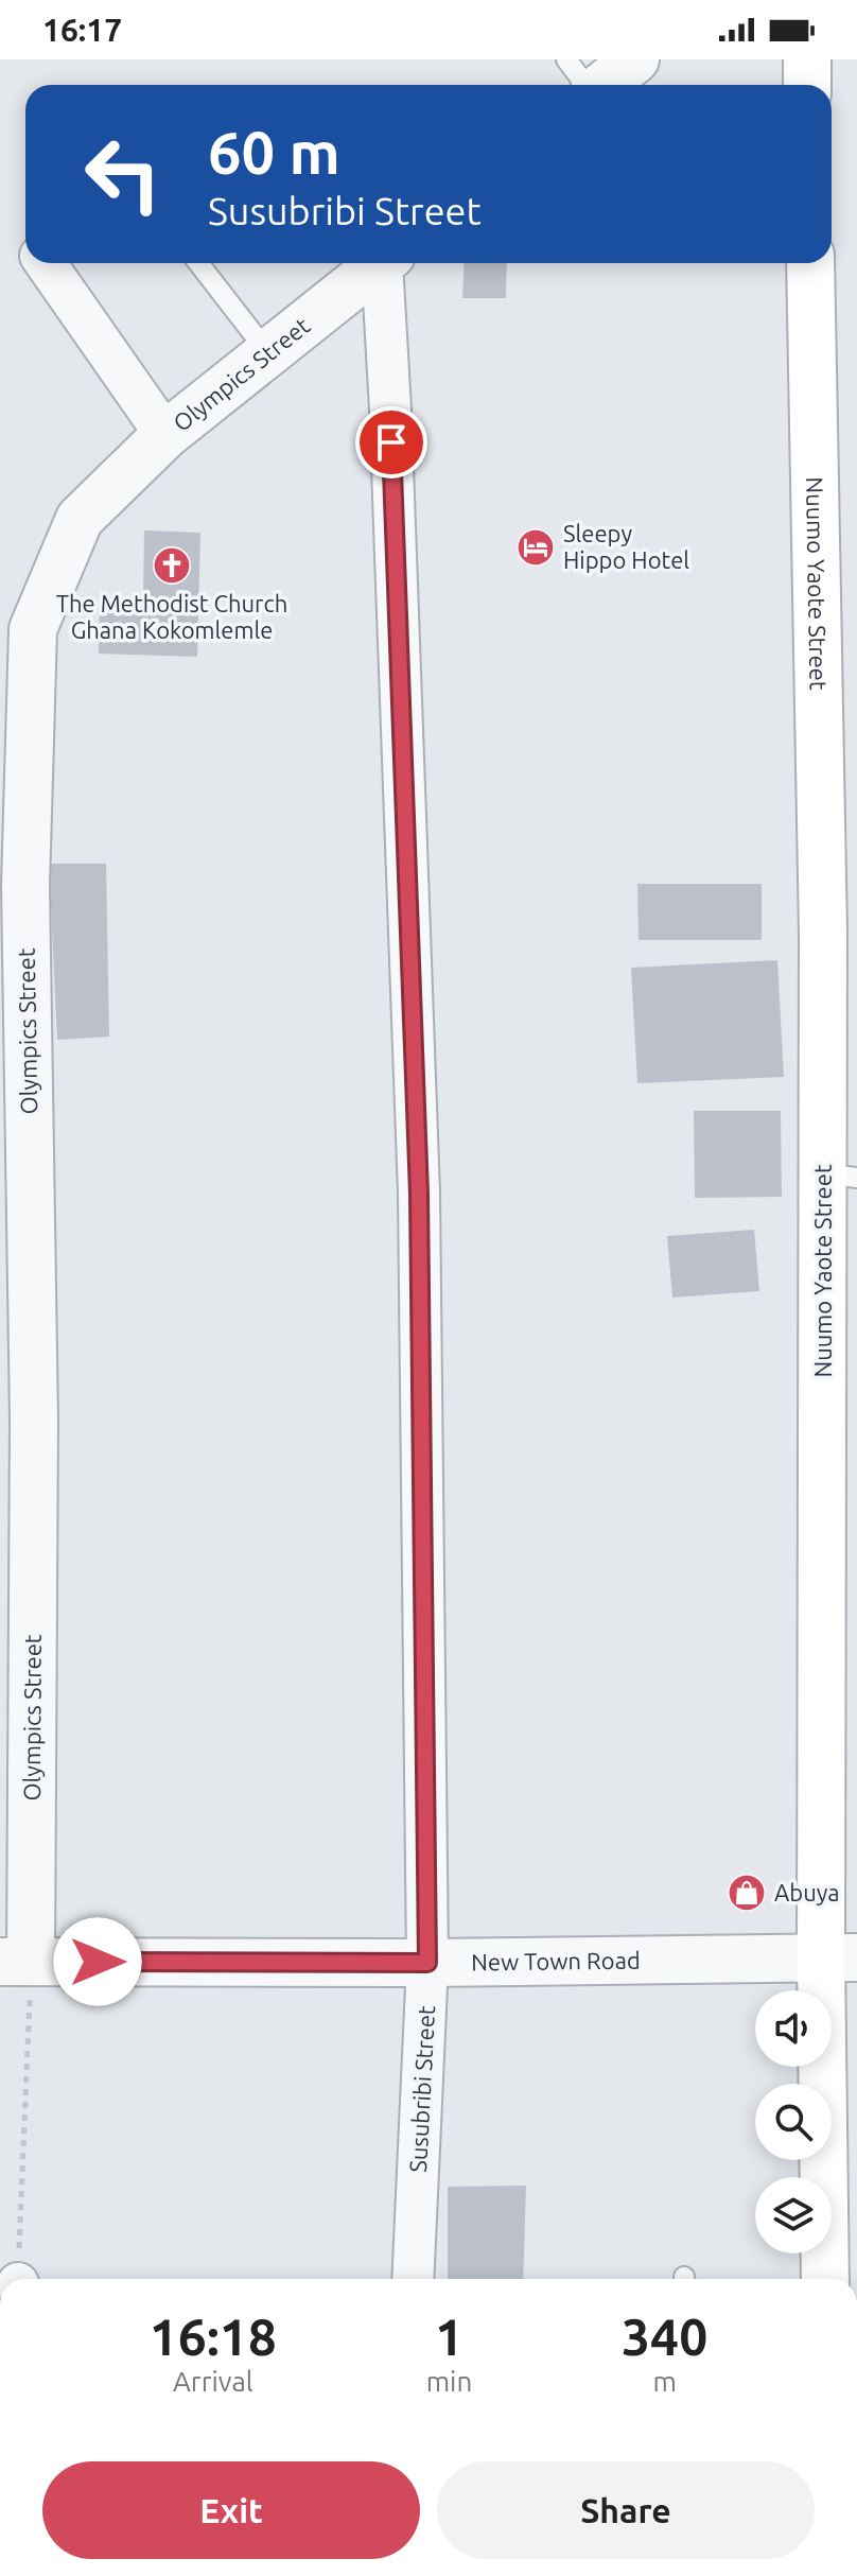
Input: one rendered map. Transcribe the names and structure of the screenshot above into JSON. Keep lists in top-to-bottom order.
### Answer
{
  "streets": {
    "main road": ["Nuumo Yaote Street"],
    "street": ["Olympics Street", "New Town Road", "Susubribi Street"]
  },
  "crossings": [
    ["Olympics Street", "New Town Road"],
    ["Nuumo Yaote Street", "New Town Road"],
    ["New Town Road", "Susubribi Street"]
  ],
  "places": {
    "hotel": ["Sleepy Hippo Hotel"],
    "church": ["The Methodist Church Ghana Kokomlemle"],
    "shop": ["Abuya"]
  },
  "page": {
    "status": "16:17",
    "turn": ["60 m", "Susubribi Street"],
    "eta": [
      "16:18",
      "Arrival",
      "1",
      "min",
      "340",
      "m"
    ],
    "buttons": ["Exit", "Share"]
  }
}
